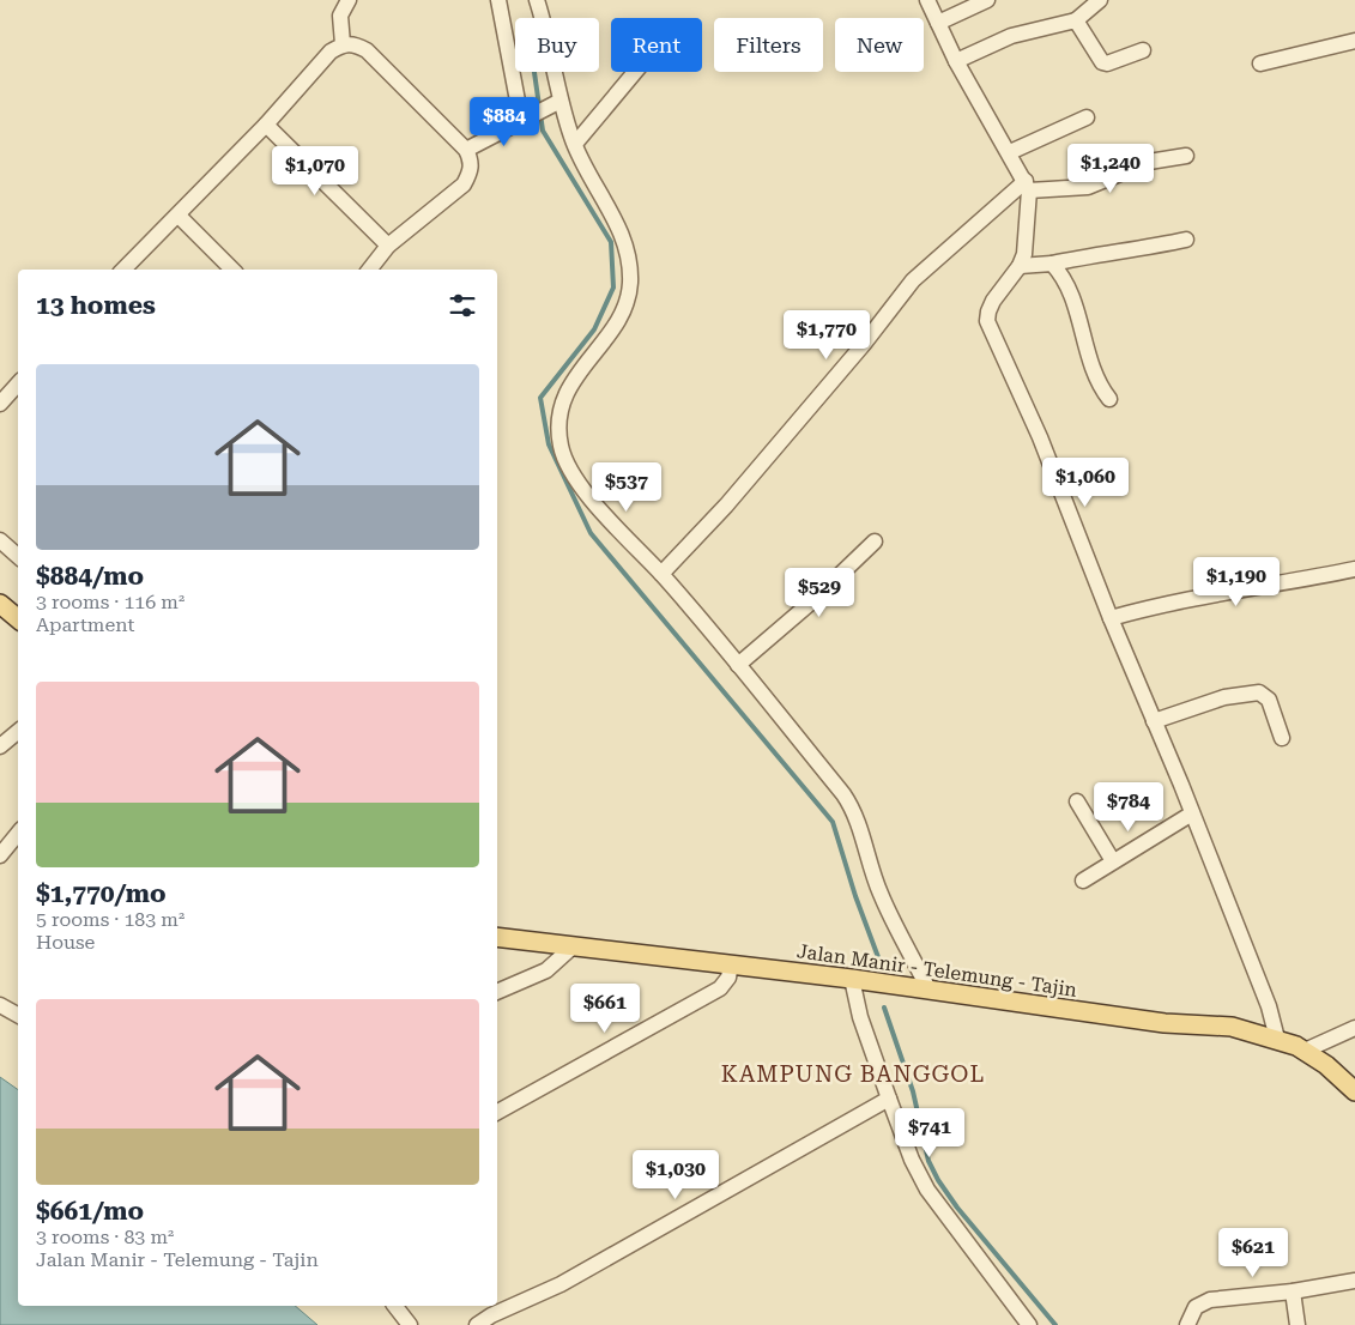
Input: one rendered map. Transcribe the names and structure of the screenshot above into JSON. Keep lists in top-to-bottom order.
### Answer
{
  "streets": {
    "main road": ["Jalan Manir - Telemung - Tajin"]
  },
  "districts": ["KAMPUNG BANGGOL"],
  "page": {
    "chip": [
      "Buy",
      "Rent",
      "Filters",
      "New"
    ],
    "price": [
      "$884",
      "$1,240",
      "$1,070",
      "$1,770",
      "$1,060",
      "$537",
      "$1,190",
      "$529",
      "$784",
      "$661",
      "$741",
      "$1,030",
      "$621"
    ],
    "heading": "13 homes",
    "list": [
      {
        "name": "$884/mo",
        "note": "3 rooms · 116 m² · Apartment"
      },
      {
        "name": "$1,770/mo",
        "note": "5 rooms · 183 m² · House"
      },
      {
        "name": "$661/mo",
        "note": "3 rooms · 83 m² · Jalan Manir - Telemung - Tajin"
      }
    ]
  }
}
